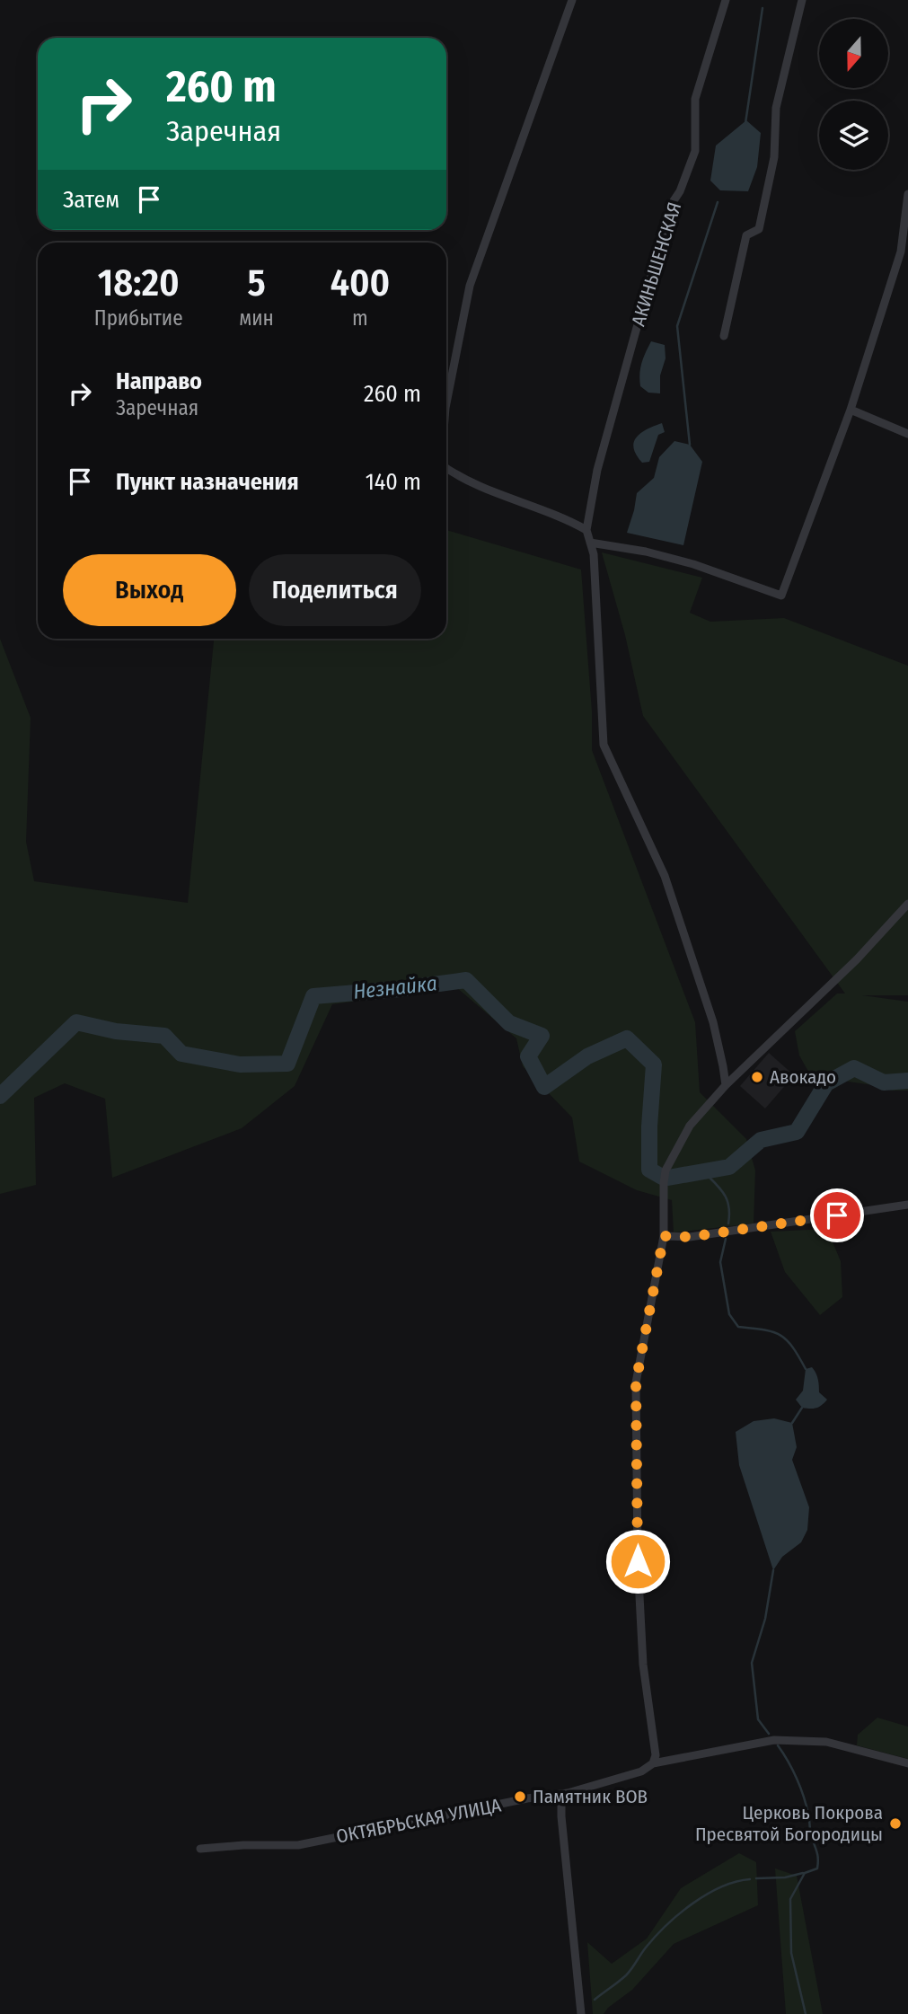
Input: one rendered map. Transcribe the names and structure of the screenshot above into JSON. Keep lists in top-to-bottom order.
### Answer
{
  "streets": {
    "street": ["АКИНЬШЕНСКАЯ", "ОКТЯБРЬСКАЯ УЛИЦА"]
  },
  "water": ["Незнайка"],
  "places": ["Авокадо", "Памятник ВОВ", "Церковь Покрова Пресвятой Богородицы"],
  "north": "bottom",
  "page": {
    "turn": ["260 m", "Заречная"],
    "then": "Затем",
    "eta": [
      "18:20",
      "Прибытие",
      "5",
      "мин",
      "400",
      "m"
    ],
    "list": [
      {
        "name": "Направо",
        "note": "Заречная",
        "value": "260 m"
      },
      {
        "name": "Пункт назначения",
        "value": "140 m"
      }
    ],
    "buttons": ["Выход", "Поделиться"]
  }
}
